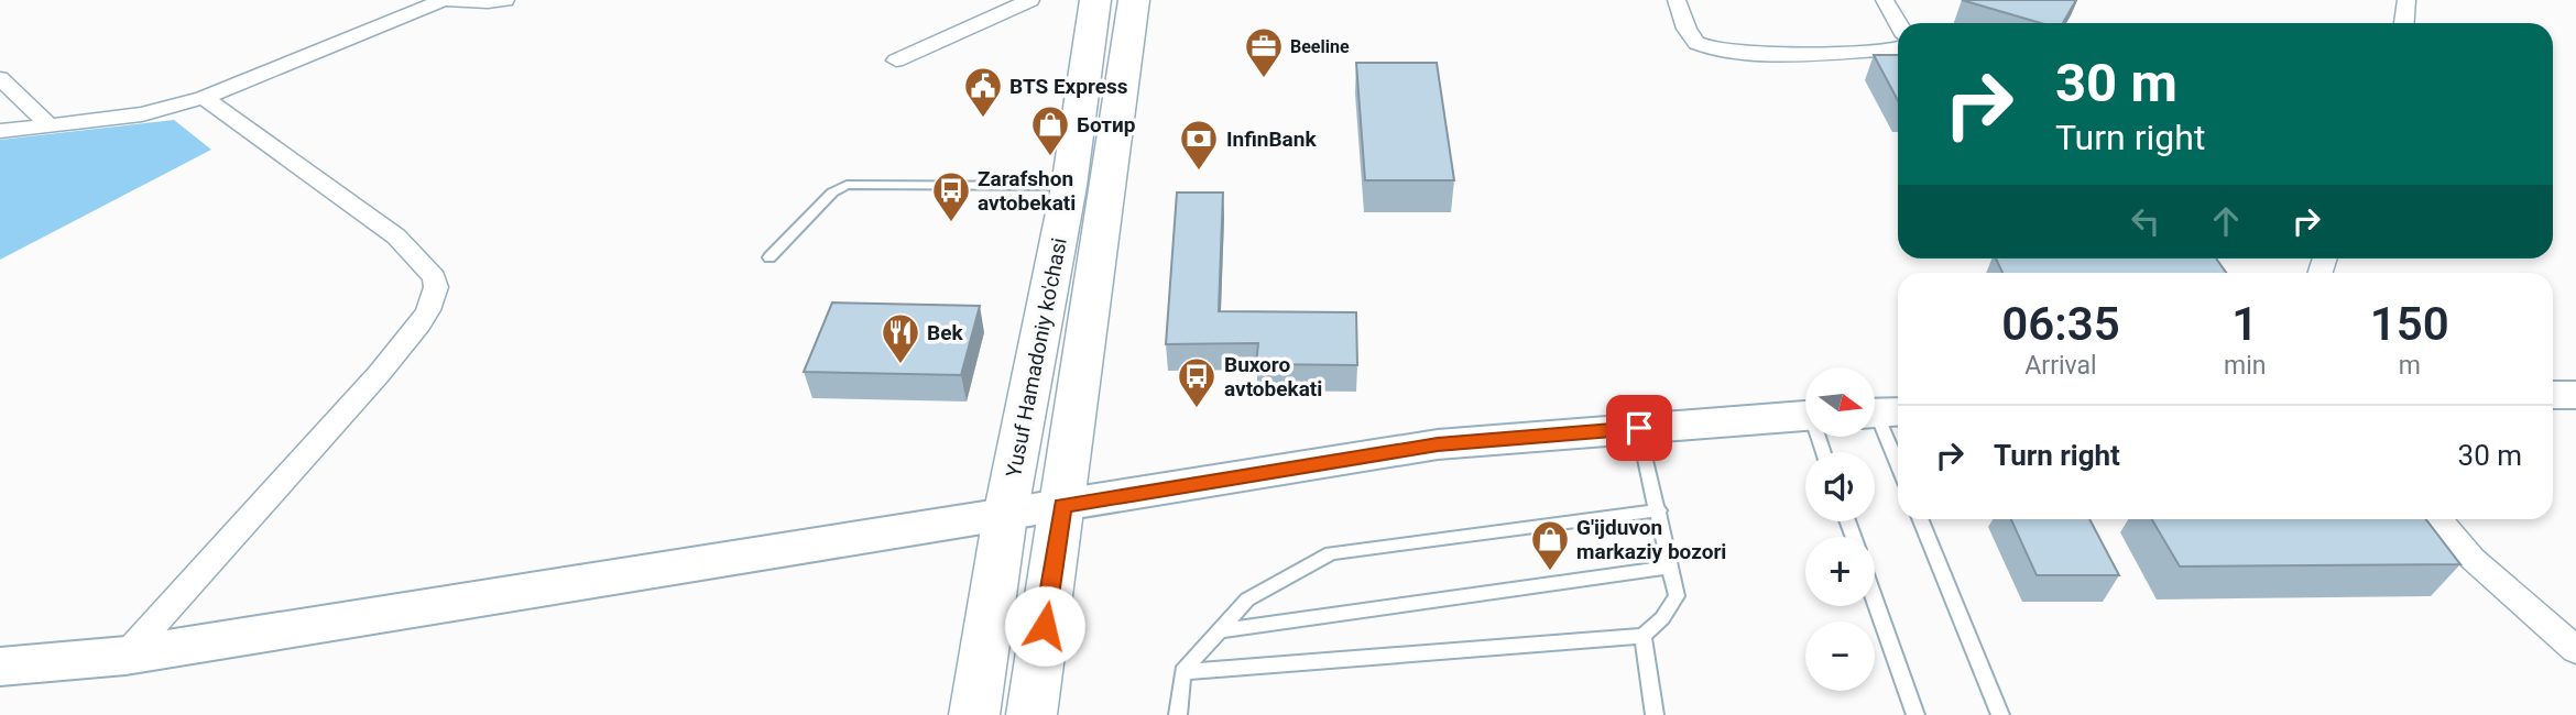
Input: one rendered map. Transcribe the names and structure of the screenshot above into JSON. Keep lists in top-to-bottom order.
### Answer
{
  "streets": {
    "main road": ["Yusuf Hamadoniy ko'chasi"]
  },
  "places": {
    "office": ["Beeline"],
    "public building": ["BTS Express"],
    "shop": ["Ботир", "G'ijduvon markaziy bozori"],
    "bank": ["InfinBank"],
    "bus stop": ["Zarafshon avtobekati", "Buxoro avtobekati"],
    "restaurant": ["Bek"]
  },
  "north": "right",
  "page": {
    "turn": ["30 m", "Turn right"],
    "eta": [
      "06:35",
      "Arrival",
      "1",
      "min",
      "150",
      "m"
    ],
    "map_buttons": ["+", "−"],
    "list": [
      {
        "name": "Turn right",
        "value": "30 m"
      }
    ]
  }
}
